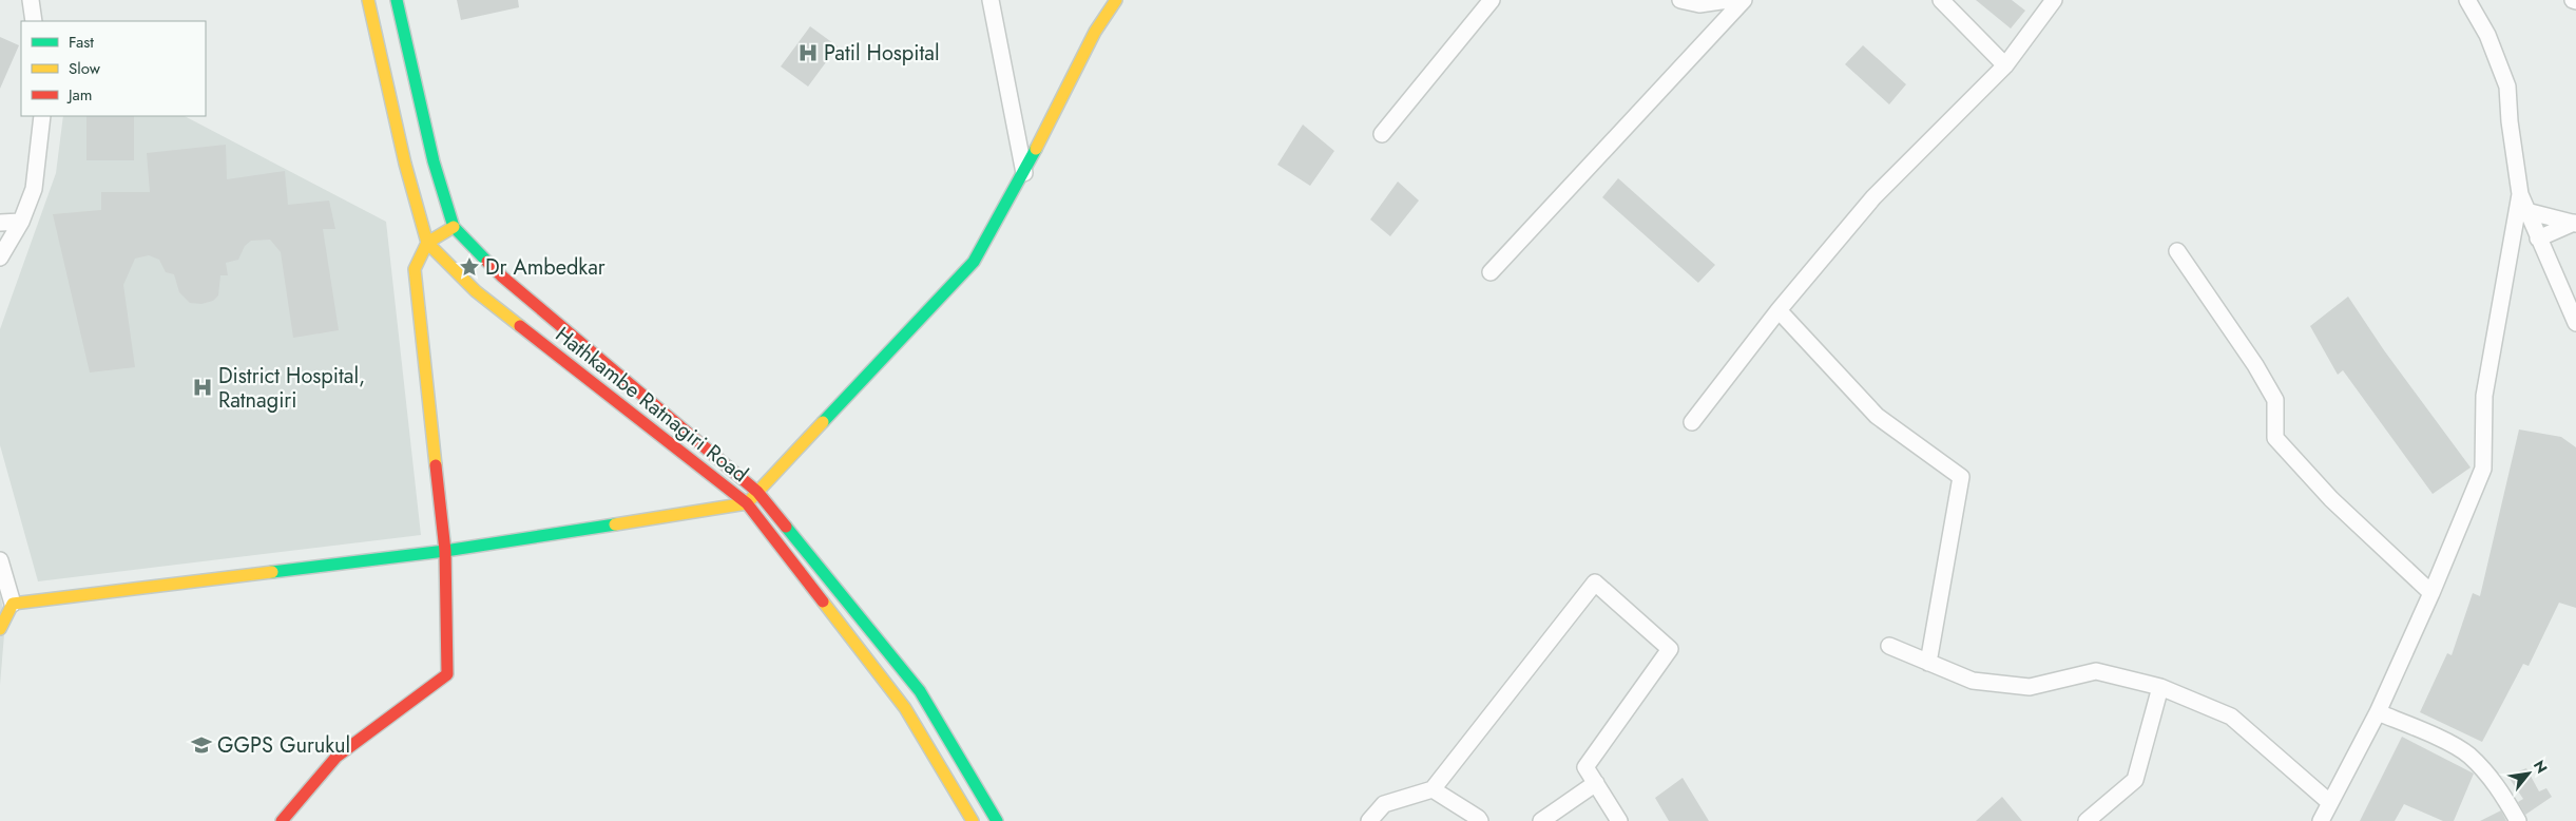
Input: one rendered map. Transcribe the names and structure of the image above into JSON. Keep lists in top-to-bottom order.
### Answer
{
  "streets": {
    "street": ["Hathkambe Ratnagiri Road"]
  },
  "places": {
    "hospital": ["Patil Hospital", "District Hospital, Ratnagiri"],
    "place": ["Dr Ambedkar"],
    "school or university": ["GGPS Gurukul"]
  },
  "legend": ["Fast", "Slow", "Jam"],
  "north": "top right"
}
